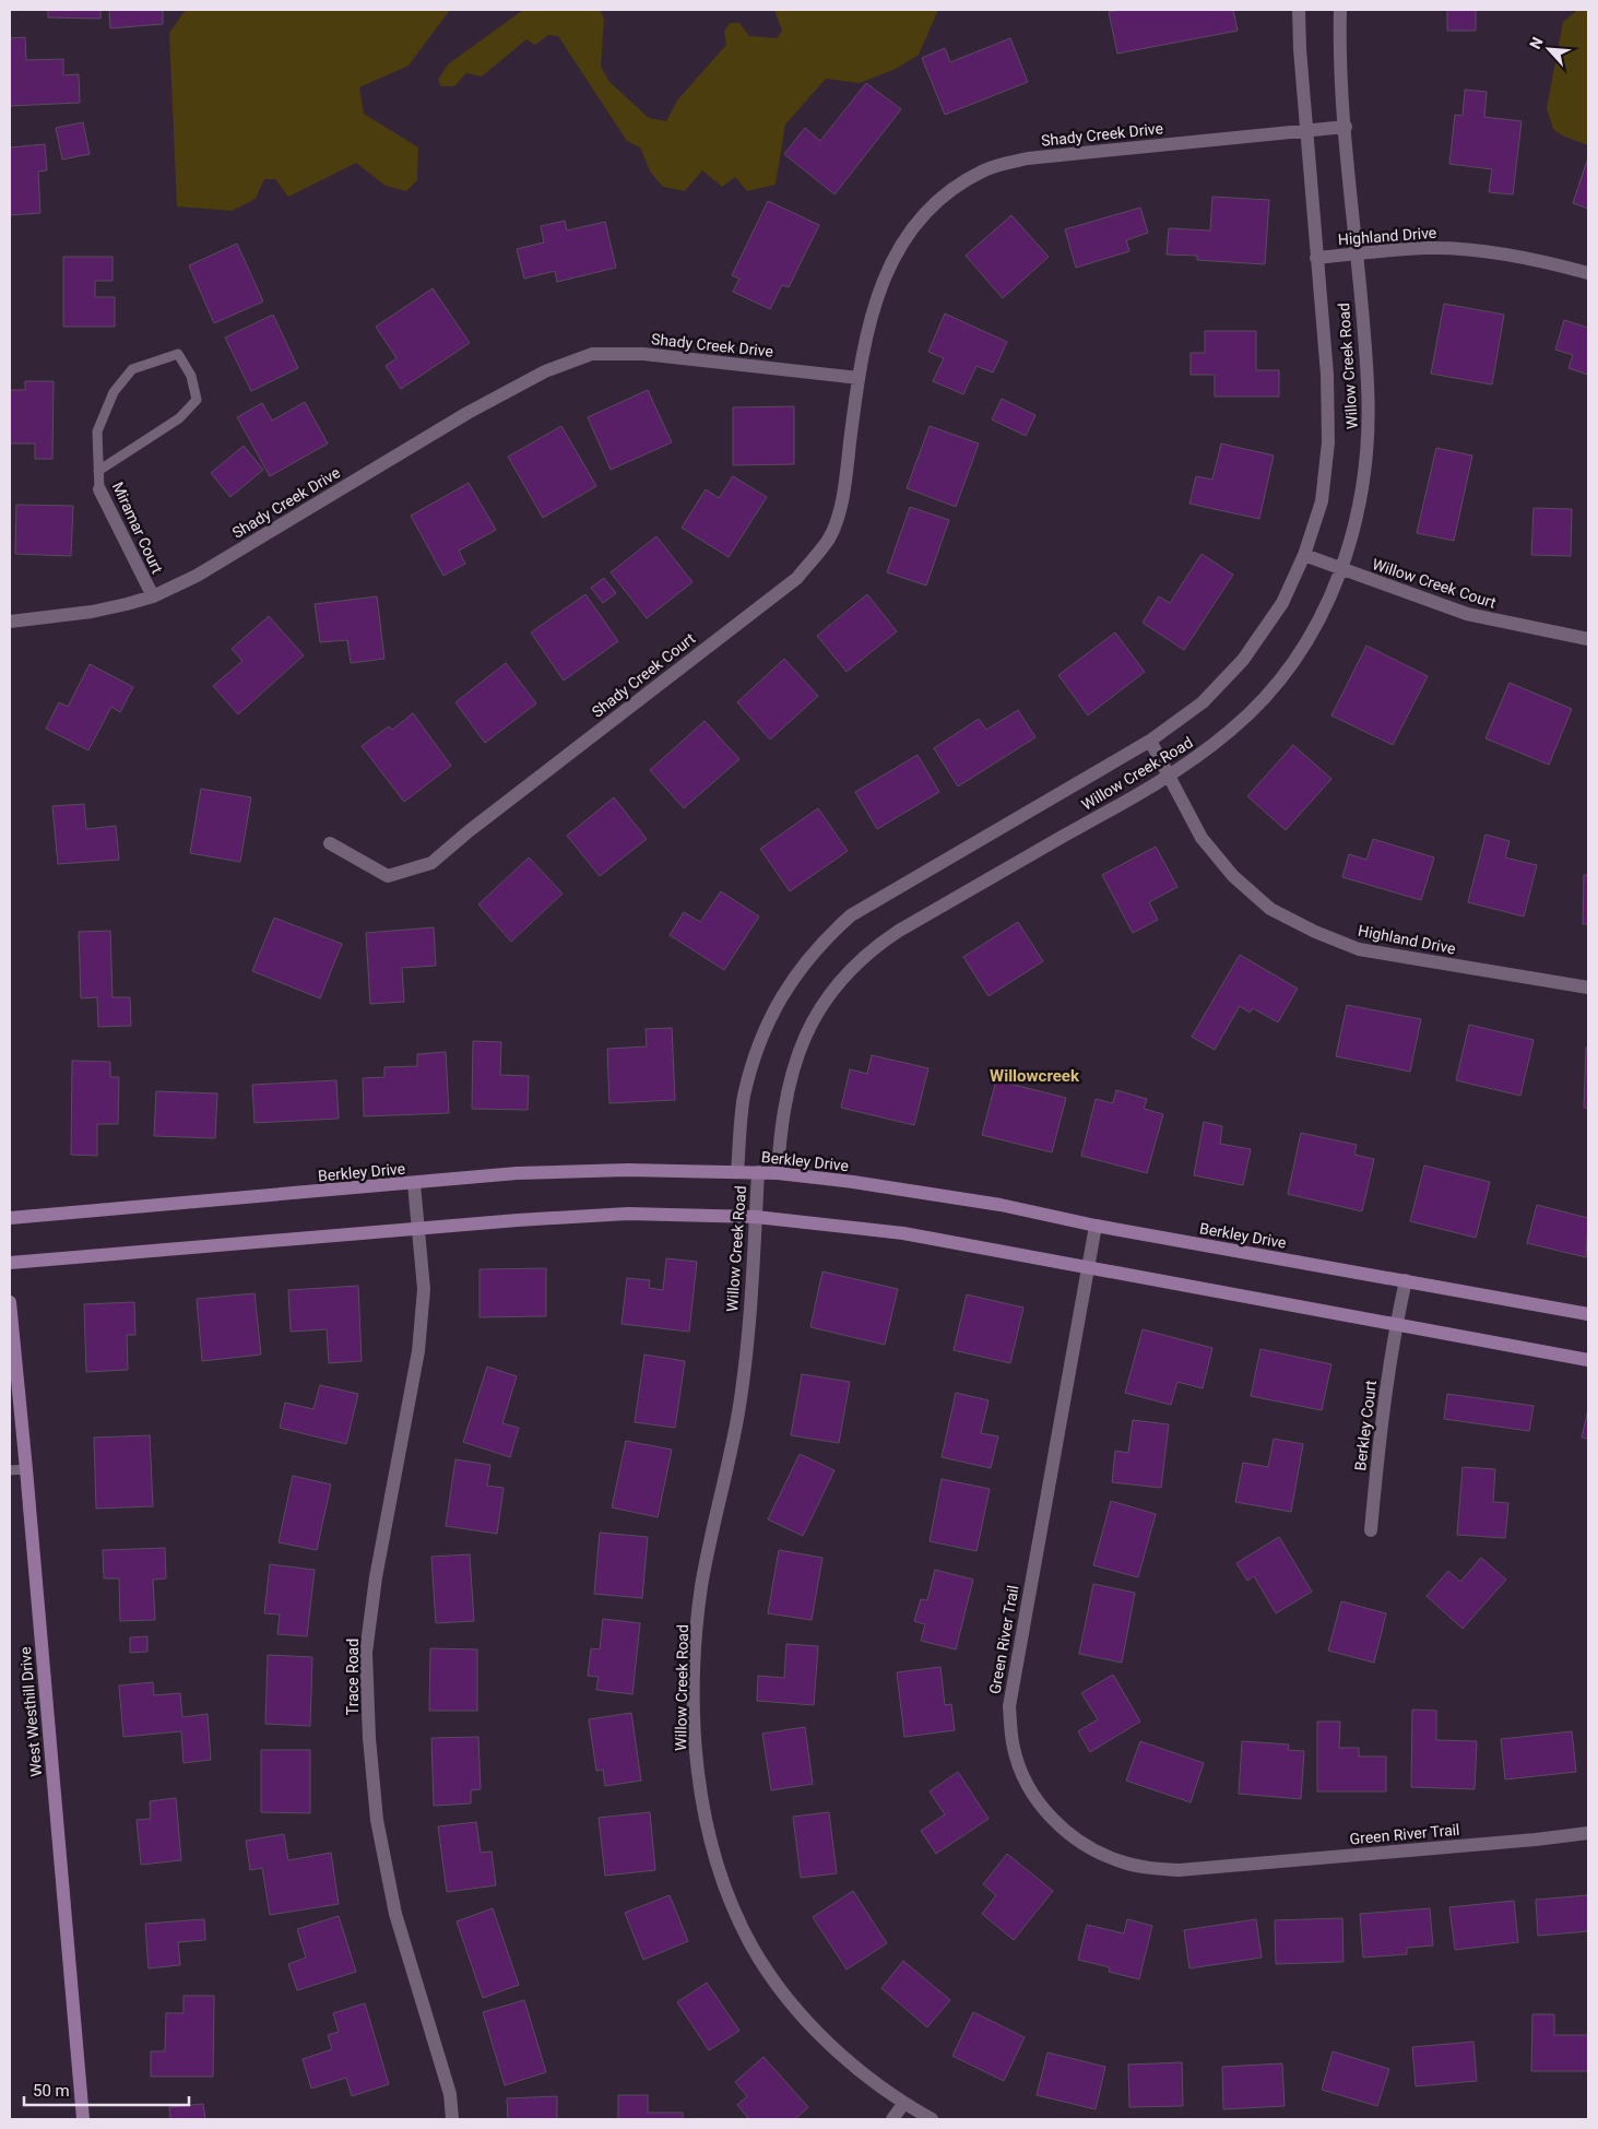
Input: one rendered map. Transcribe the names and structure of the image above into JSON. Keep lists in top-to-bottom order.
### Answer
{
  "streets": {
    "street": [
      "Shady Creek Drive",
      "Highland Drive",
      "Willow Creek Road",
      "Miramar Court",
      "Willow Creek Court",
      "Shady Creek Court",
      "Berkley Drive",
      "Berkley Court",
      "Green River Trail",
      "Trace Road",
      "West Westhill Drive"
    ]
  },
  "crossings": [
    ["Shady Creek Drive", "Willow Creek Road"],
    ["Shady Creek Drive", "Miramar Court"],
    ["Shady Creek Drive", "Shady Creek Court"],
    ["Highland Drive", "Willow Creek Road"],
    ["Willow Creek Road", "Willow Creek Court"],
    ["Willow Creek Road", "Berkley Drive"],
    ["Berkley Drive", "Berkley Court"],
    ["Berkley Drive", "Green River Trail"],
    ["Berkley Drive", "Trace Road"]
  ],
  "districts": ["Willowcreek"],
  "scale_bar": "50 m",
  "north": "top left"
}
